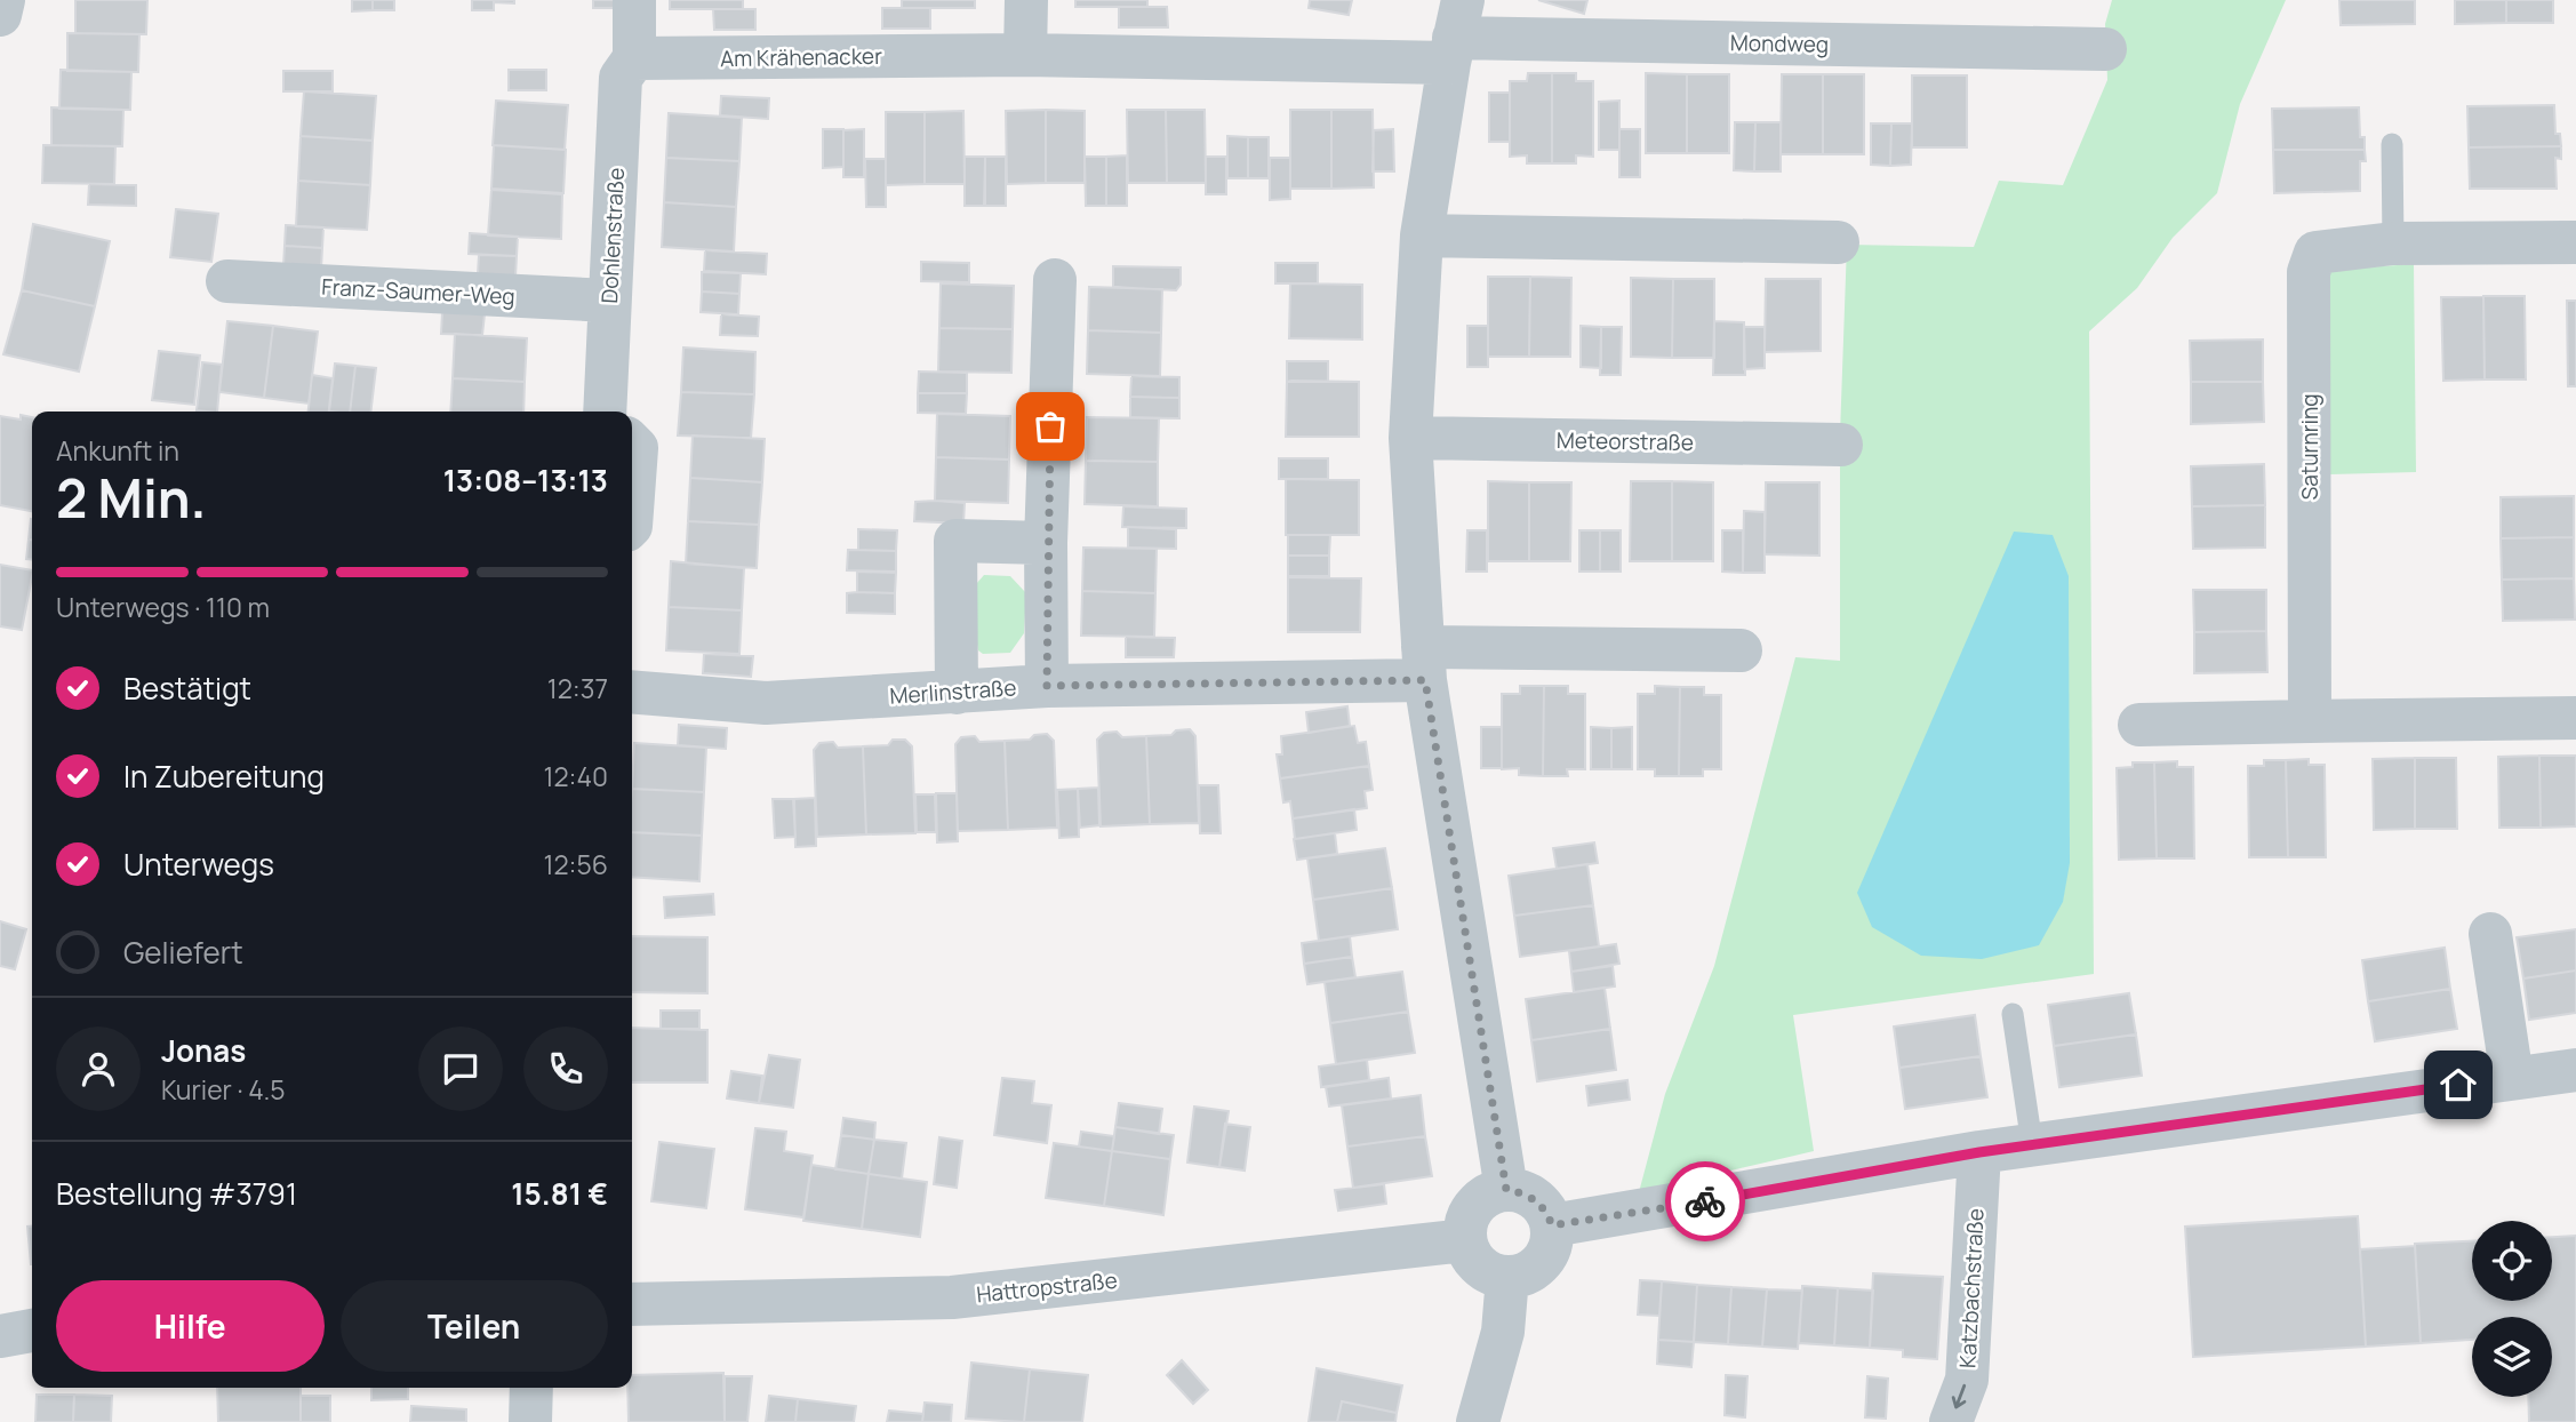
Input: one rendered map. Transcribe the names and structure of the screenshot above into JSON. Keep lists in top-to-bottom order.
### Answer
{
  "streets": {
    "street": [
      "Mondweg",
      "Am Krähenacker",
      "Dohlenstraße",
      "Franz-Saumer-Weg",
      "Meteorstraße",
      "Saturnring",
      "Merlinstraße",
      "Hattropstraße",
      "Katzbachstraße"
    ]
  },
  "crossings": [
    ["Mondweg", "Am Krähenacker"],
    ["Am Krähenacker", "Dohlenstraße"],
    ["Dohlenstraße", "Franz-Saumer-Weg"]
  ],
  "one_way": ["Katzbachstraße"],
  "page": {
    "heading": ["2 Min.", "Ankunft in", "13:08–13:13"],
    "panel": [
      "Jonas",
      "Kurier · 4.5",
      "Bestellung #3791",
      "15.81 €"
    ],
    "bar": "Unterwegs · 110 m",
    "list": [
      ["Bestätigt", "12:37"],
      ["In Zubereitung", "12:40"],
      ["Unterwegs", "12:56"],
      "Geliefert"
    ],
    "buttons": ["Hilfe", "Teilen"]
  }
}
